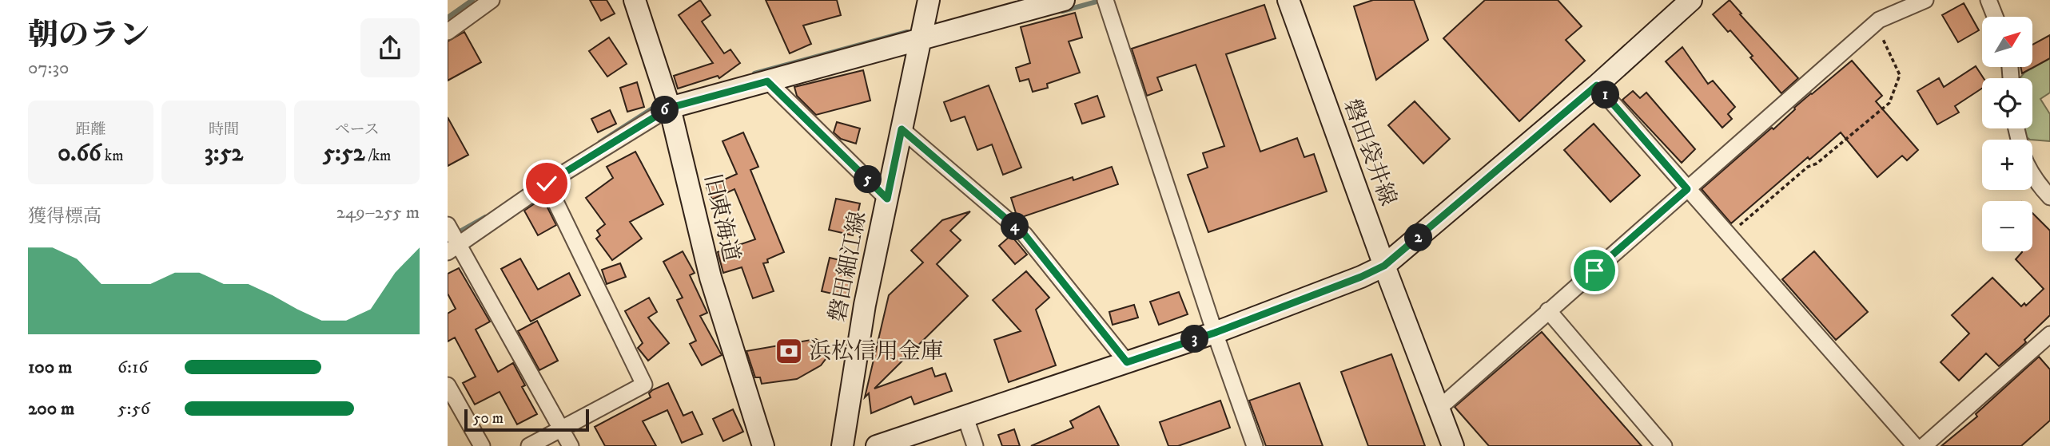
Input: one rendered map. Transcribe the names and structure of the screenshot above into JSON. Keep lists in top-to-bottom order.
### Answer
{
  "streets": {
    "street": ["磐田袋井線", "旧東海道", "磐田細江線"]
  },
  "places": {
    "bank": ["浜松信用金庫"]
  },
  "scale_bar": "50 m",
  "north": "top right",
  "page": {
    "heading": ["朝のラン", "07:30"],
    "map_buttons": ["+", "−"],
    "pins": [
      "1",
      "6",
      "5",
      "4",
      "2",
      "3"
    ],
    "stats": [
      ["距離", "0.66 km"],
      ["時間", "3:52"],
      ["ペース", "5:52 /km"]
    ],
    "chart": ["獲得標高", "249–255 m"],
    "list": [
      {
        "name": "100 m",
        "note": "6:16"
      },
      {
        "name": "200 m",
        "note": "5:56"
      }
    ],
    "scale": "50 m"
  }
}
